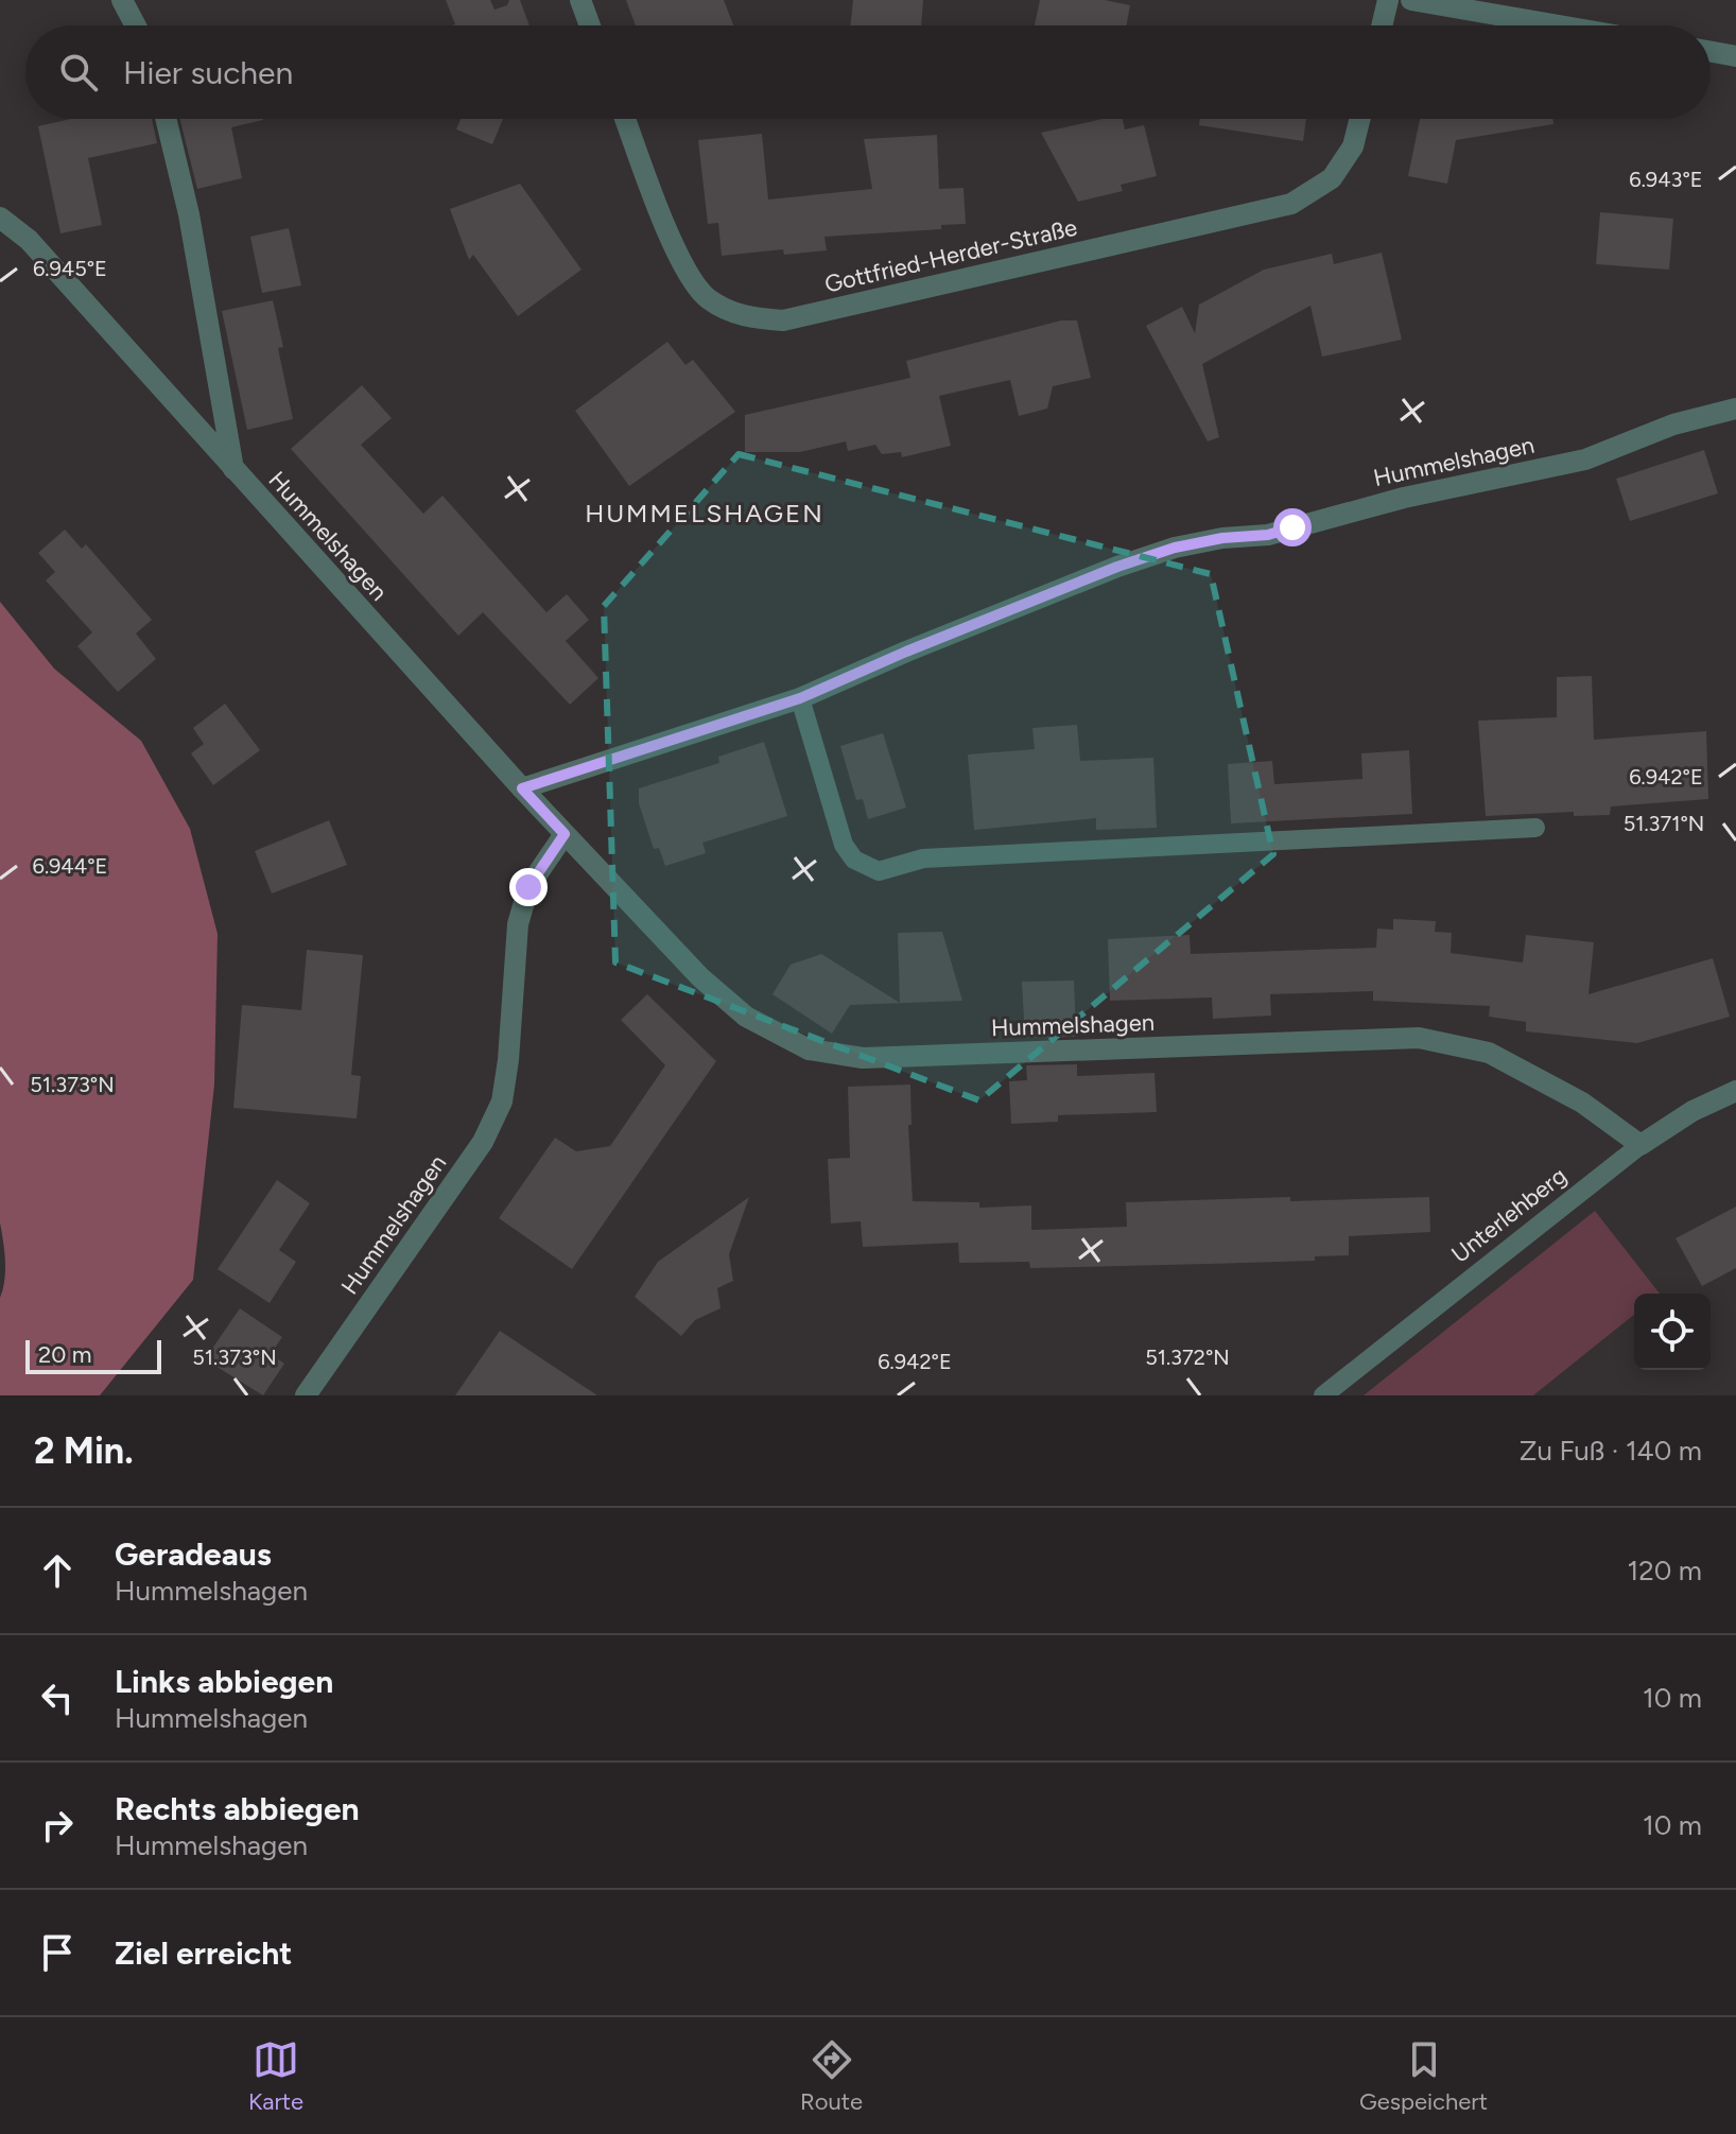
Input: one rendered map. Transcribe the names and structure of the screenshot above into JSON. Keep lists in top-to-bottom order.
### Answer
{
  "streets": {
    "street": ["Gottfried-Herder-Straße", "Hummelshagen", "Unterlehberg"]
  },
  "crossings": [
    ["Hummelshagen", "Unterlehberg"]
  ],
  "districts": ["HUMMELSHAGEN"],
  "scale_bar": "20 m",
  "page": {
    "search": "Hier suchen",
    "scale": "20 m",
    "heading": ["2 Min.", "Zu Fuß · 140 m"],
    "list": [
      ["Geradeaus", "Hummelshagen", "120 m"],
      ["Links abbiegen", "Hummelshagen", "10 m"],
      ["Rechts abbiegen", "Hummelshagen", "10 m"],
      "Ziel erreicht"
    ],
    "nav": ["Karte", "Route", "Gespeichert"]
  },
  "coordinates": [
    "6.943°E",
    "6.945°E",
    "6.942°E",
    "51.371°N",
    "6.944°E",
    "51.373°N",
    "51.372°N"
  ]
}
